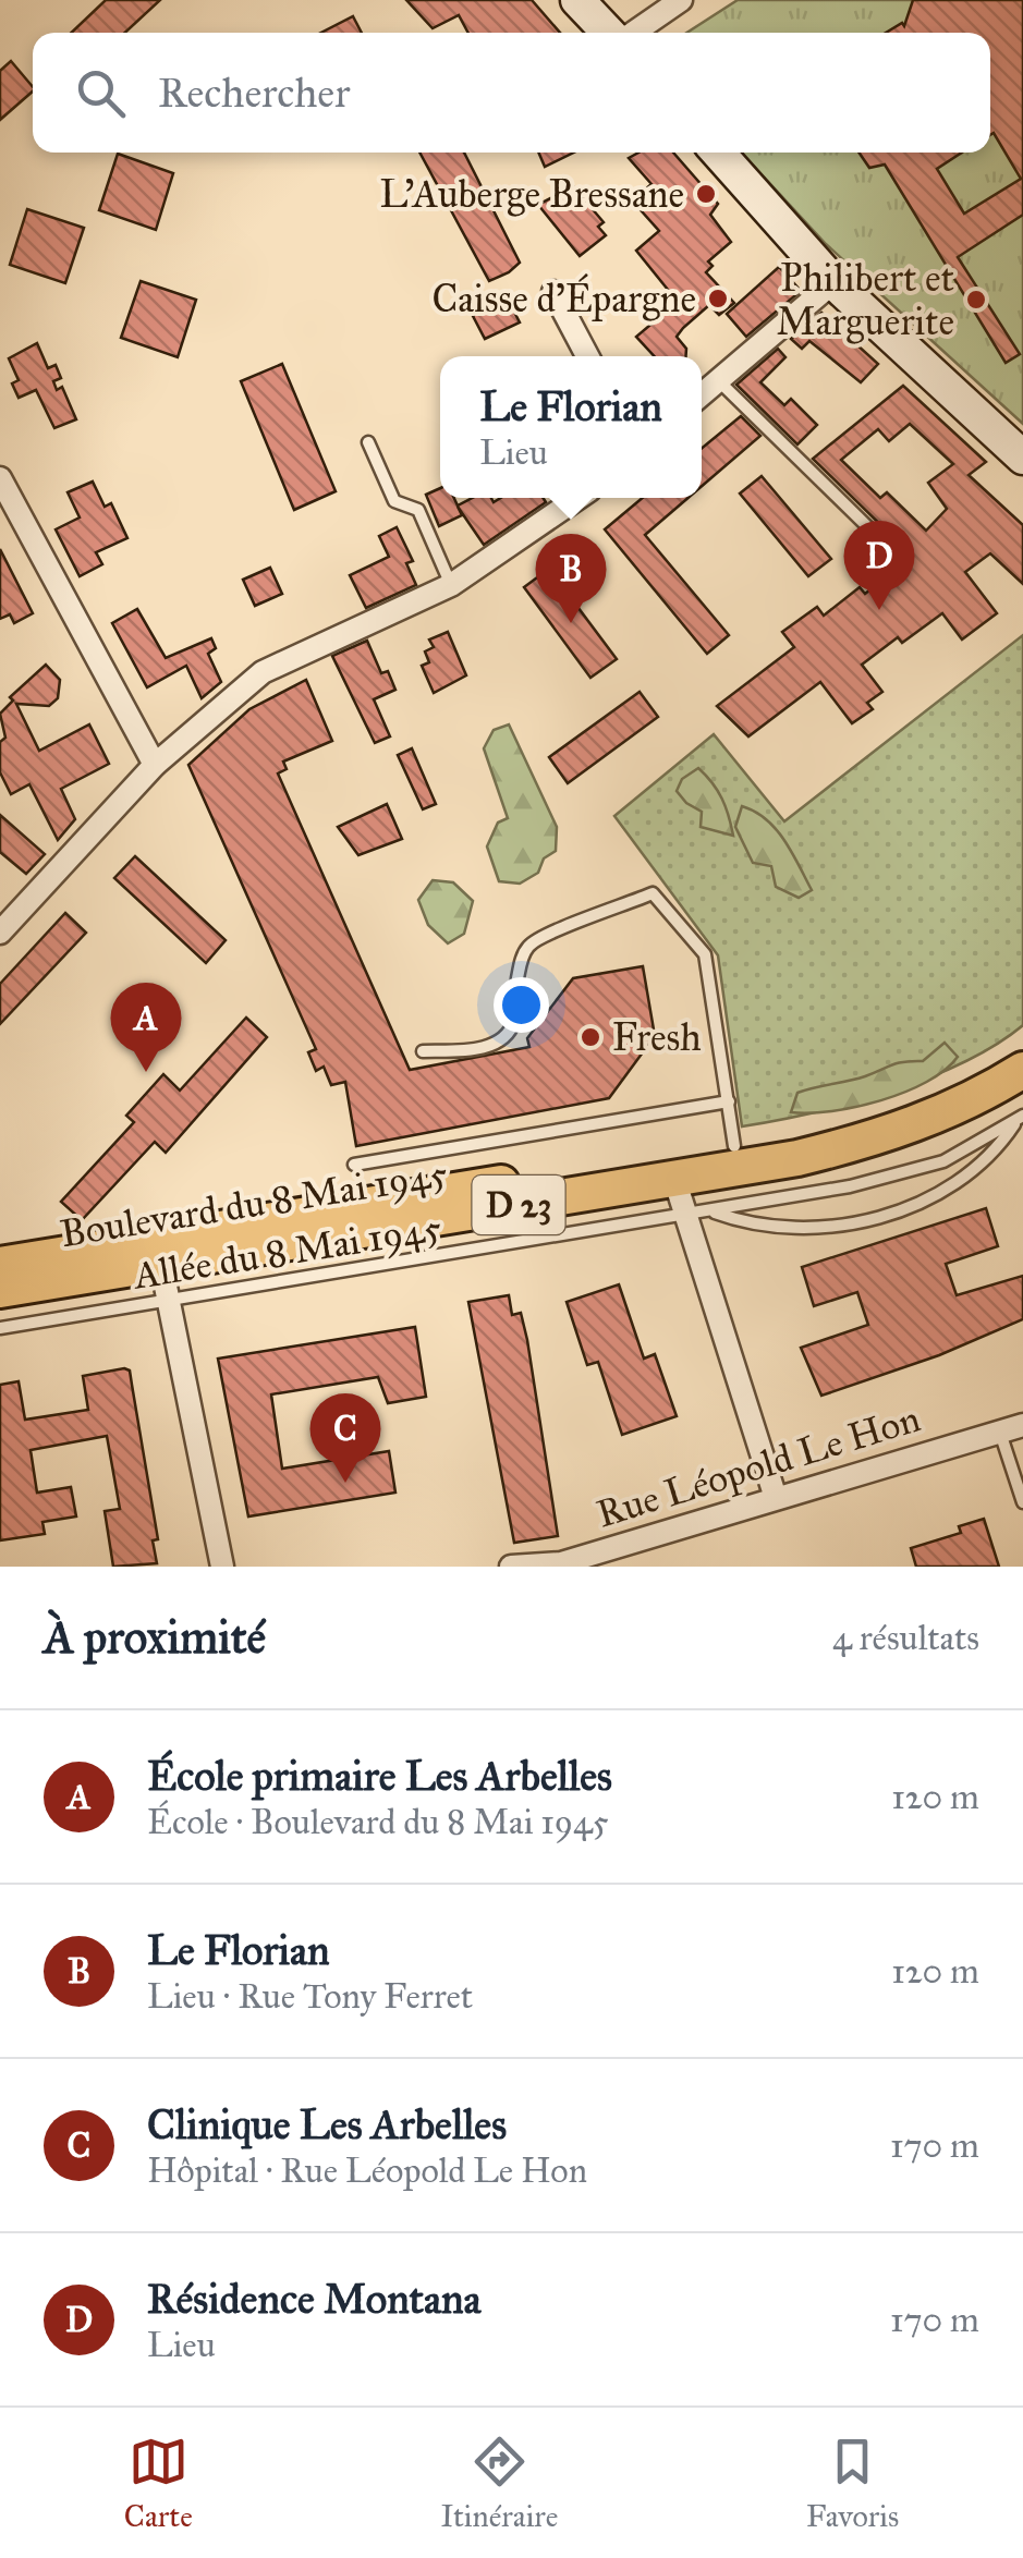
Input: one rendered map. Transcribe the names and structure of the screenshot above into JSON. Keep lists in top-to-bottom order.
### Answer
{
  "streets": {
    "main road": ["Boulevard du 8 Mai 1945", "D 23"],
    "street": ["Rue Léopold Le Hon"],
    "lane": ["Allée du 8 Mai 1945"]
  },
  "places": [
    "L'Auberge Bressane",
    "Caisse d'Épargne",
    "Philibert et Marguerite",
    "Fresh"
  ],
  "page": {
    "search": "Rechercher",
    "popup": ["Le Florian", "Lieu"],
    "pins": [
      "D",
      "B",
      "A",
      "C"
    ],
    "heading": ["À proximité", "4 résultats"],
    "list": [
      {
        "mark": "A",
        "name": "École primaire Les Arbelles",
        "note": "École · Boulevard du 8 Mai 1945",
        "value": "120 m"
      },
      {
        "mark": "B",
        "name": "Le Florian",
        "note": "Lieu · Rue Tony Ferret",
        "value": "120 m"
      },
      {
        "mark": "C",
        "name": "Clinique Les Arbelles",
        "note": "Hôpital · Rue Léopold Le Hon",
        "value": "170 m"
      },
      {
        "mark": "D",
        "name": "Résidence Montana",
        "note": "Lieu",
        "value": "170 m"
      }
    ],
    "nav": ["Carte", "Itinéraire", "Favoris"]
  }
}
